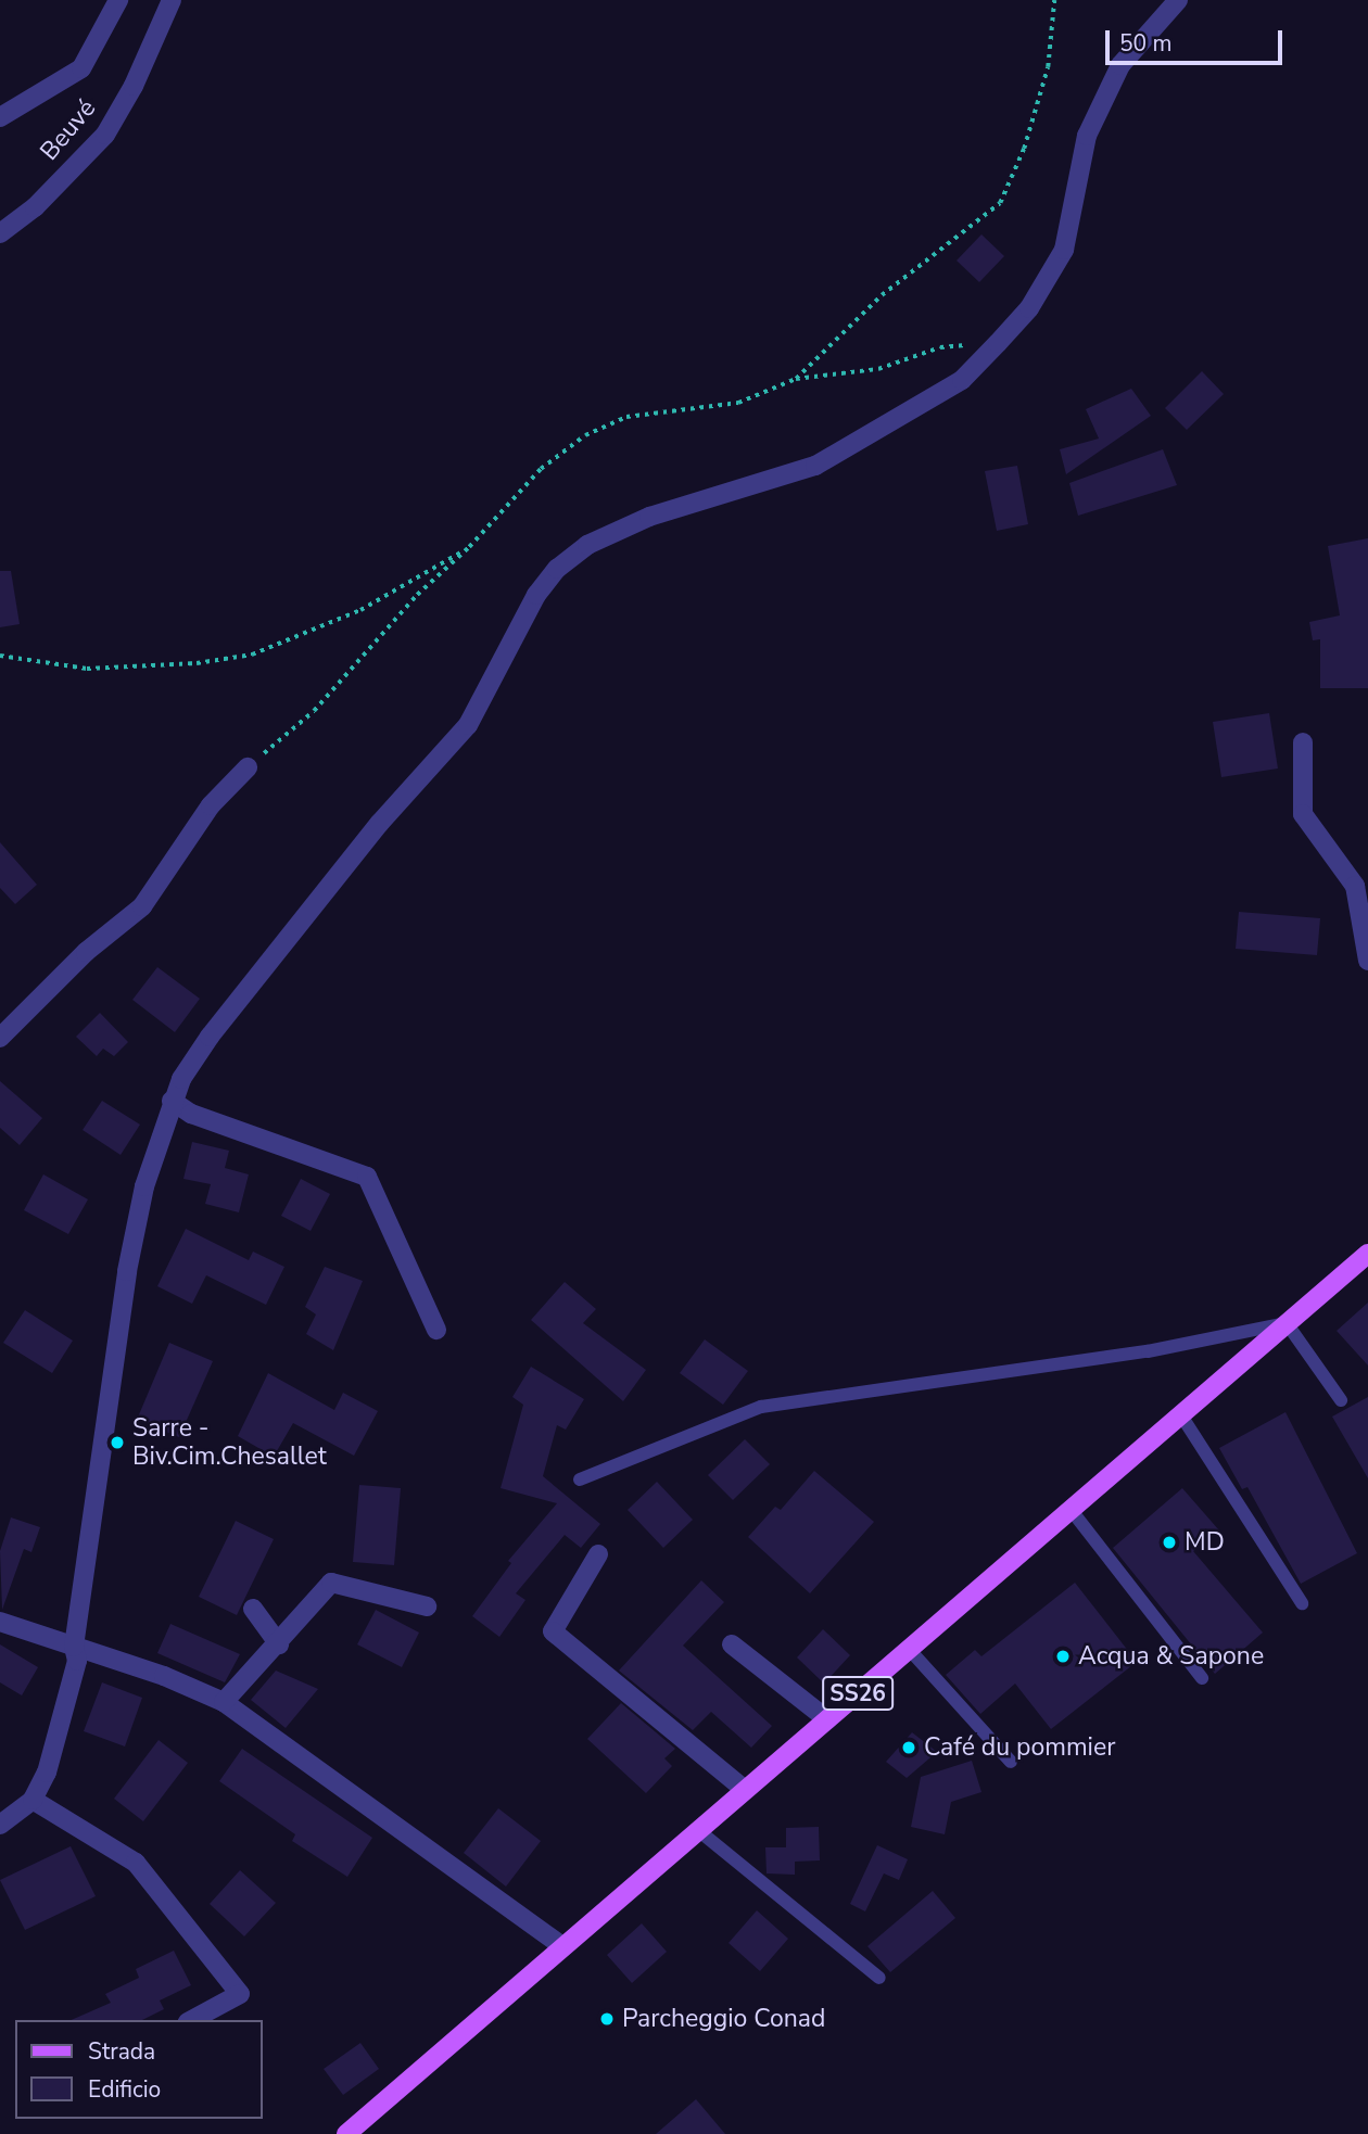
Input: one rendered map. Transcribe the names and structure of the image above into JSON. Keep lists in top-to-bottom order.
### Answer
{
  "streets": {
    "main road": ["SS26"],
    "street": ["Beuvé"]
  },
  "places": [
    "Sarre - Biv.Cim.Chesallet",
    "MD",
    "Acqua & Sapone",
    "Café du pommier",
    "Parcheggio Conad"
  ],
  "legend": ["Strada", "Edificio"],
  "scale_bar": "50 m"
}
